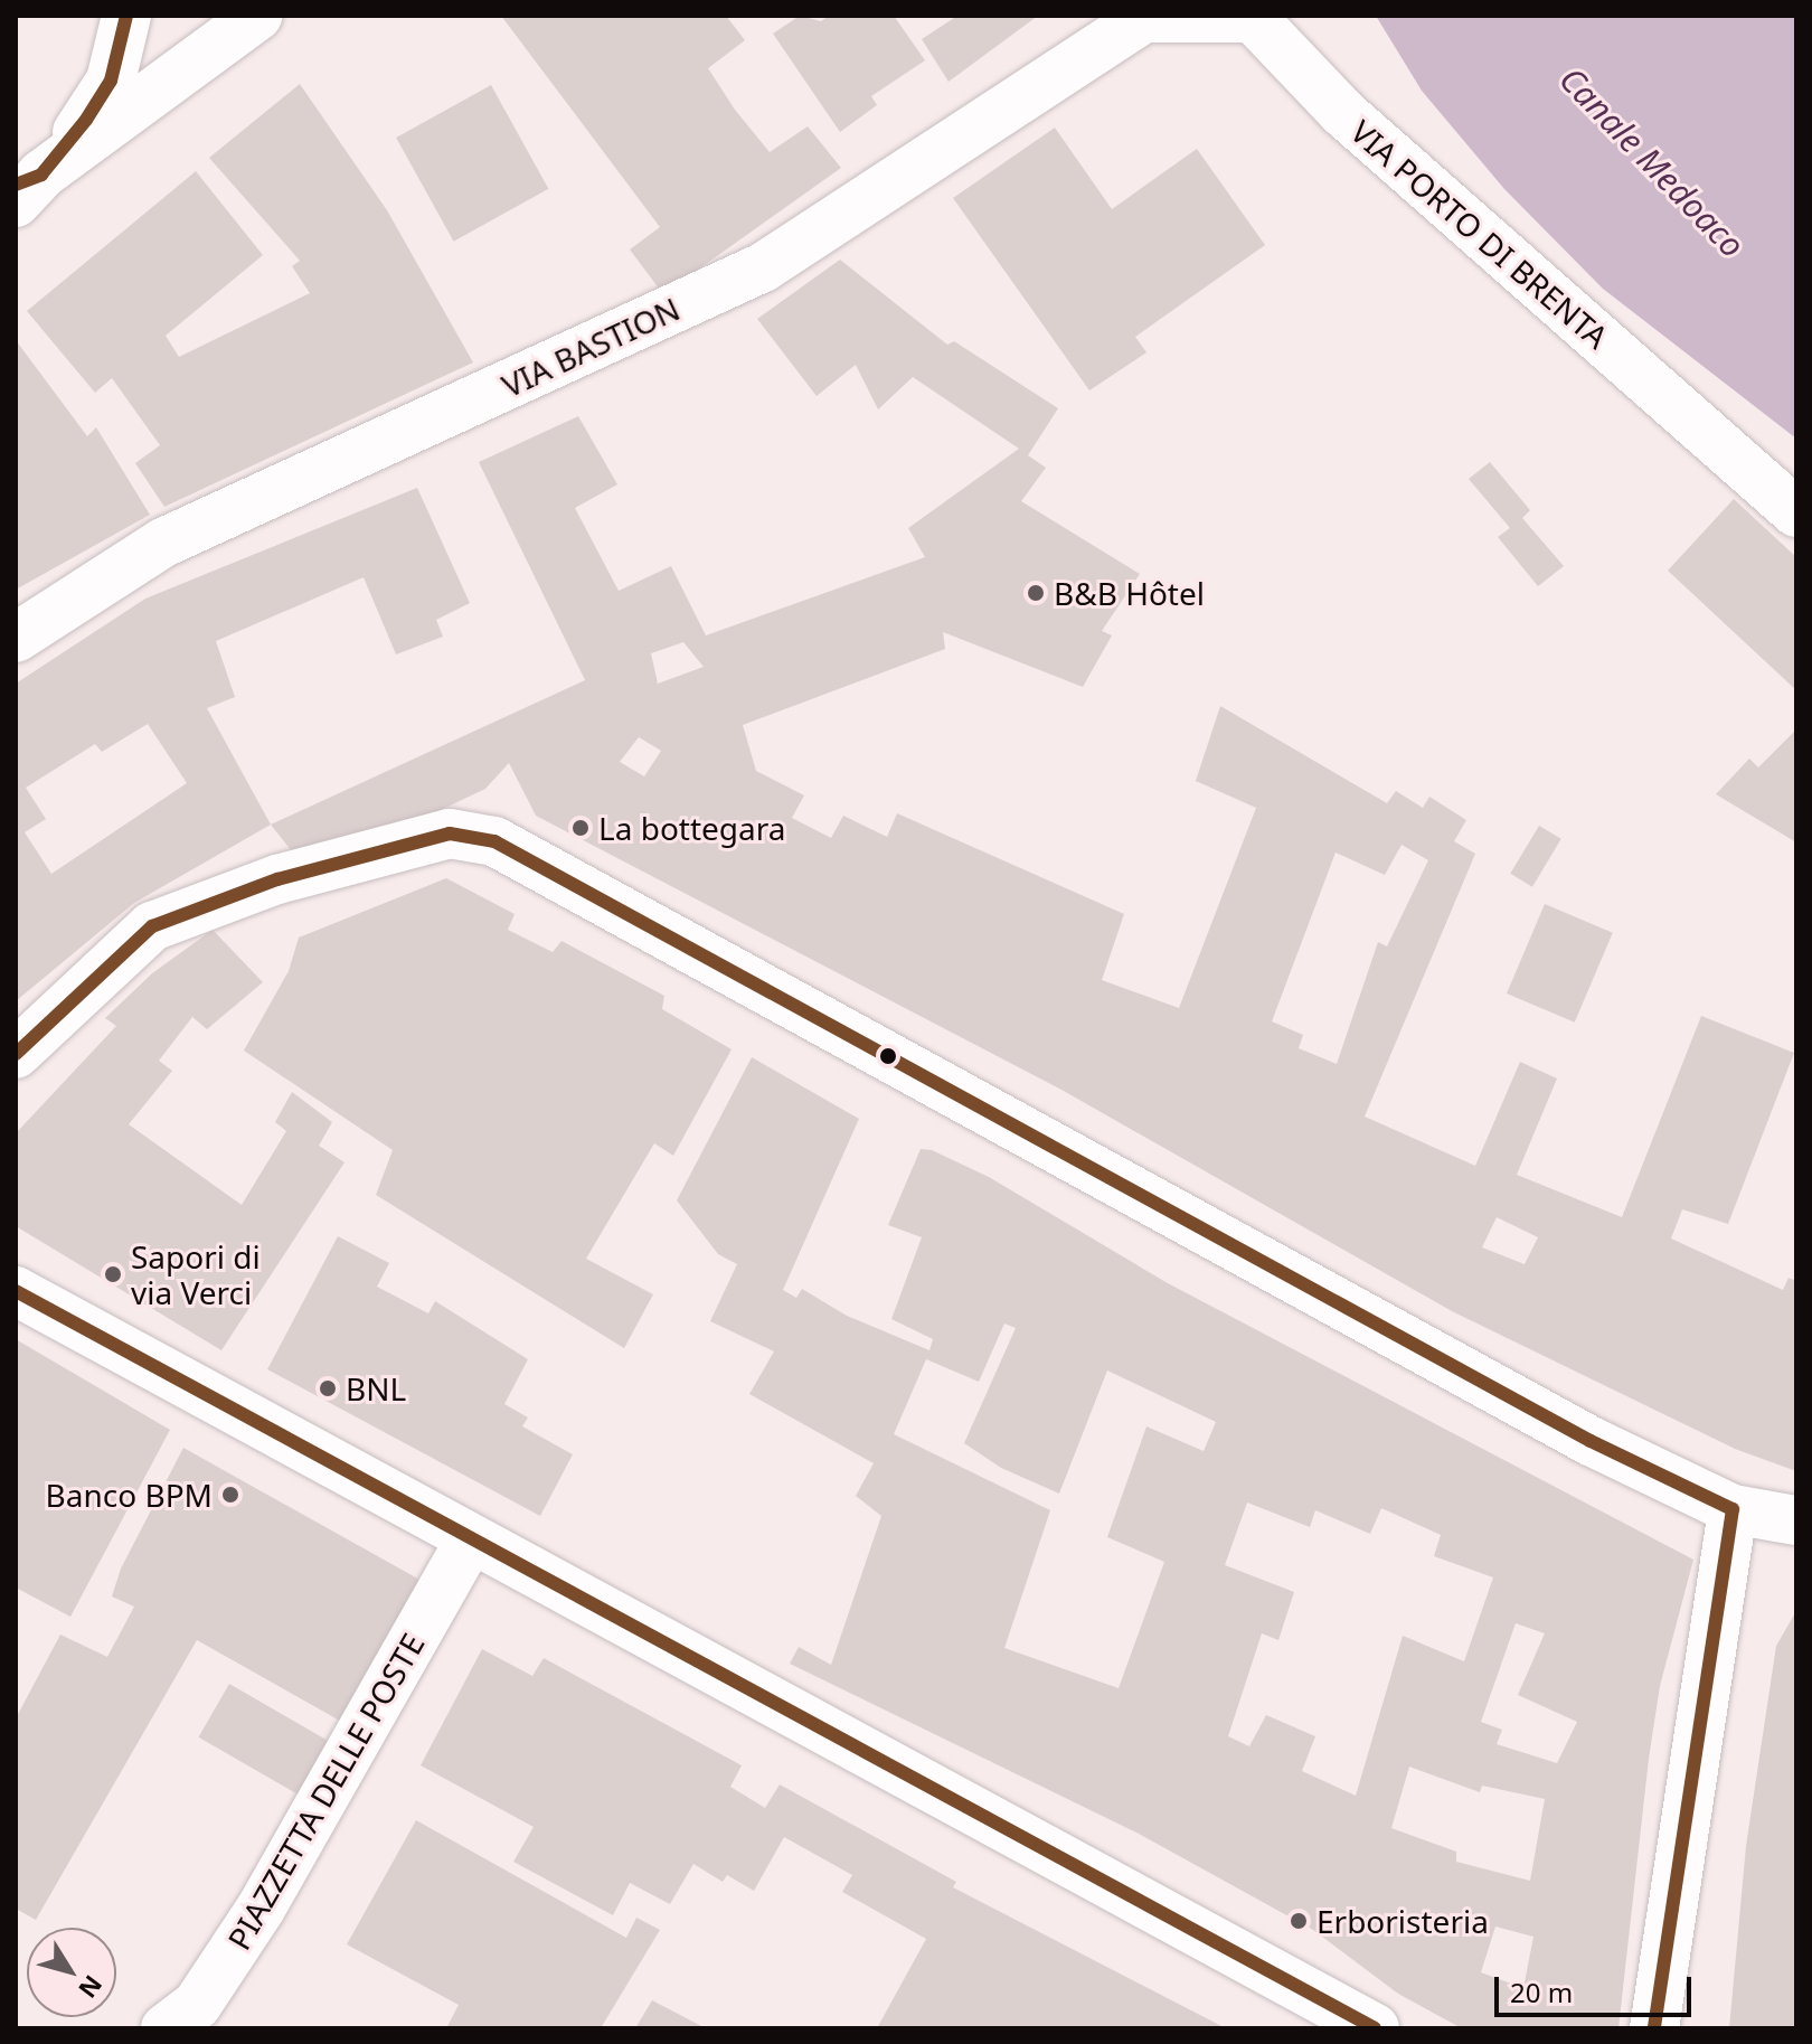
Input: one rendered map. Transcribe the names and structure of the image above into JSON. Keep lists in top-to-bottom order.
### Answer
{
  "streets": {
    "street": ["VIA PORTO DI BRENTA", "VIA BASTION", "PIAZZETTA DELLE POSTE"]
  },
  "crossings": [
    ["VIA PORTO DI BRENTA", "VIA BASTION"]
  ],
  "water": ["Canale Medoaco"],
  "places": [
    "B&B Hôtel",
    "La bottegara",
    "Sapori di via Verci",
    "BNL",
    "Banco BPM",
    "Erboristeria"
  ],
  "scale_bar": "20 m",
  "north": "bottom right"
}
